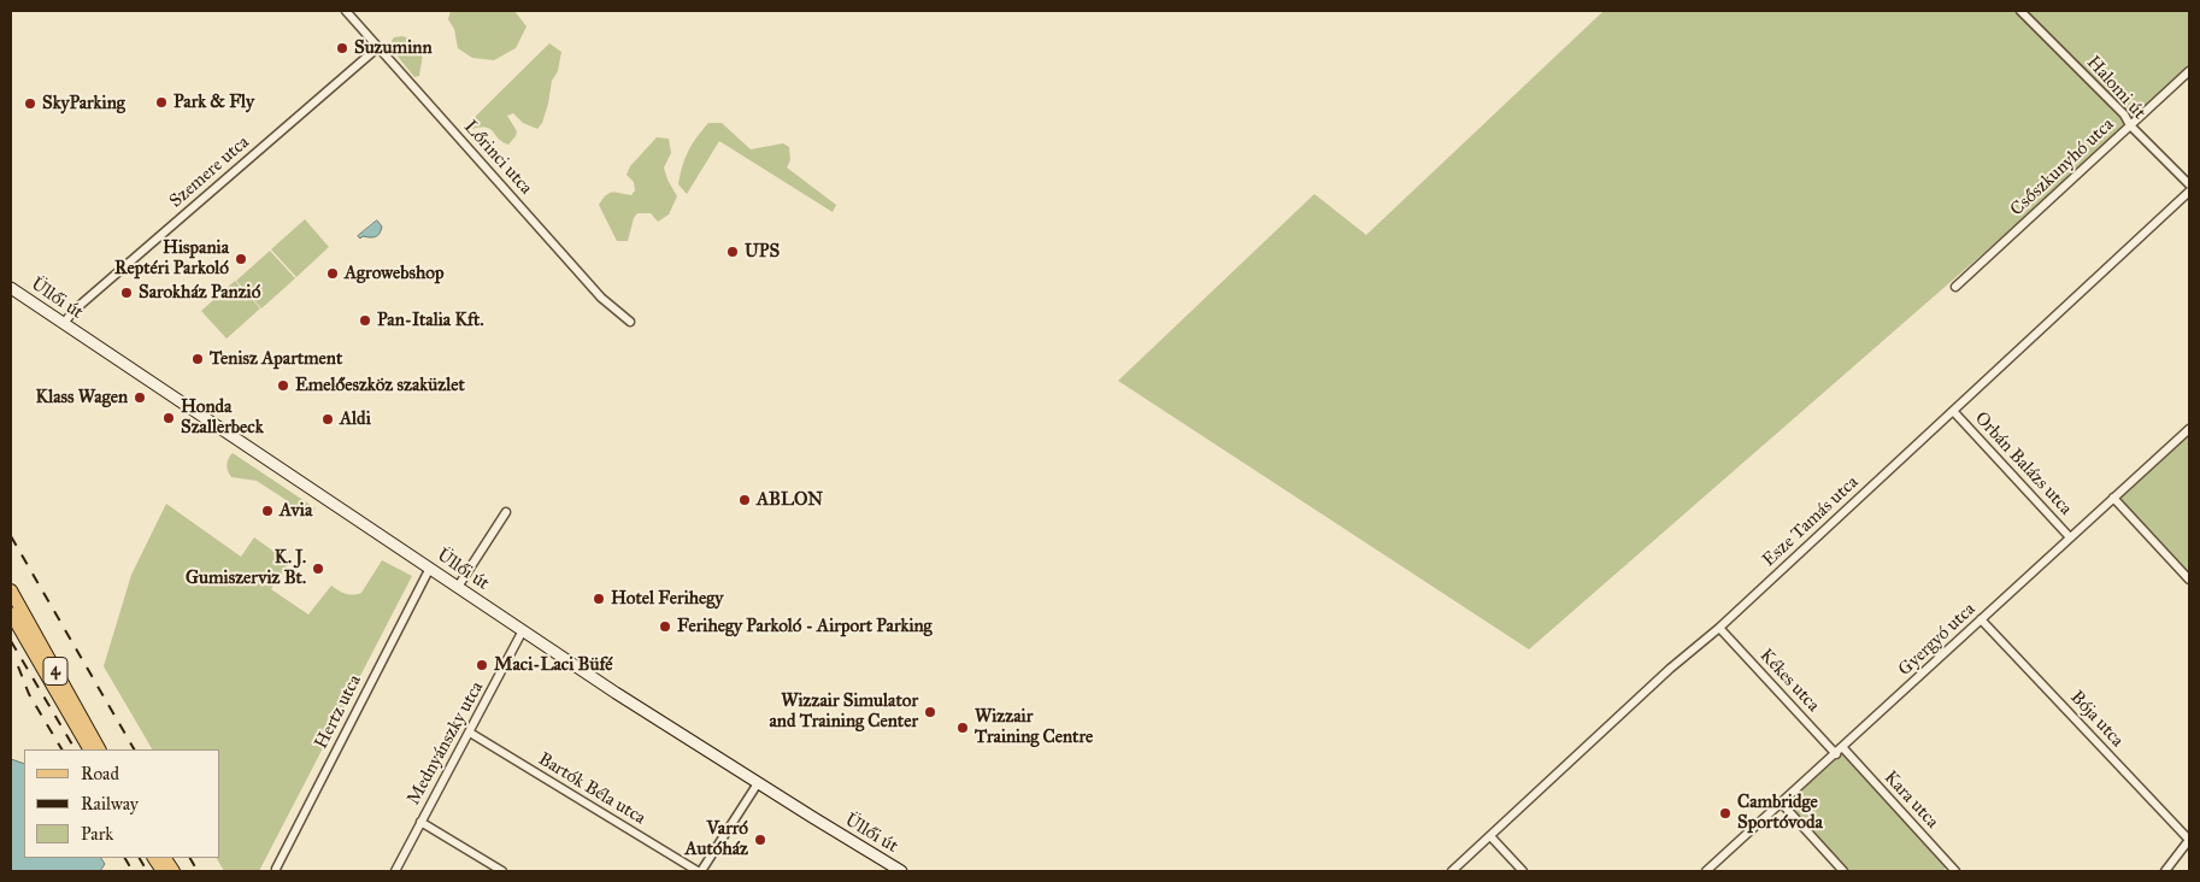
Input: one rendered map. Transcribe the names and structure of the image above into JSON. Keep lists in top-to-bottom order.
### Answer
{
  "streets": {
    "main road": ["Üllői út", "4"],
    "street": [
      "Halomi út",
      "Lőrinci utca",
      "Csőszkunyhó utca",
      "Szemere utca",
      "Orbán Balázs utca",
      "Esze Tamás utca",
      "Gyergyó utca",
      "Kékes utca",
      "Hertz utca",
      "Bója utca",
      "Mednyánszky utca",
      "Bartók Béla utca",
      "Kara utca"
    ]
  },
  "crossings": [
    ["Halomi út", "Csőszkunyhó utca"],
    ["Lőrinci utca", "Szemere utca"],
    ["Szemere utca", "Üllői út"],
    ["Üllői út", "Hertz utca"],
    ["Üllői út", "Mednyánszky utca"],
    ["Orbán Balázs utca", "Esze Tamás utca"],
    ["Orbán Balázs utca", "Gyergyó utca"],
    ["Esze Tamás utca", "Kékes utca"],
    ["Gyergyó utca", "Kékes utca"],
    ["Gyergyó utca", "Bója utca"],
    ["Gyergyó utca", "Kara utca"],
    ["Mednyánszky utca", "Bartók Béla utca"]
  ],
  "places": [
    "Suzuminn",
    "Park & Fly",
    "SkyParking",
    "UPS",
    "Hispania Reptéri Parkoló",
    "Agrowebshop",
    "Sarokház Panzió",
    "Pan-Italia Kft.",
    "Tenisz Apartment",
    "Emelőeszköz szaküzlet",
    "Klass Wagen",
    "Honda Szallerbeck",
    "Aldi",
    "ABLON",
    "Avia",
    "K. J. Gumiszerviz Bt.",
    "Hotel Ferihegy",
    "Ferihegy Parkoló - Airport Parking",
    "Maci-Laci Büfé",
    "Wizzair Simulator and Training Center",
    "Wizzair Training Centre",
    "Cambridge Sportóvoda",
    "Varró Autóház"
  ],
  "legend": ["Road", "Railway", "Park"]
}
